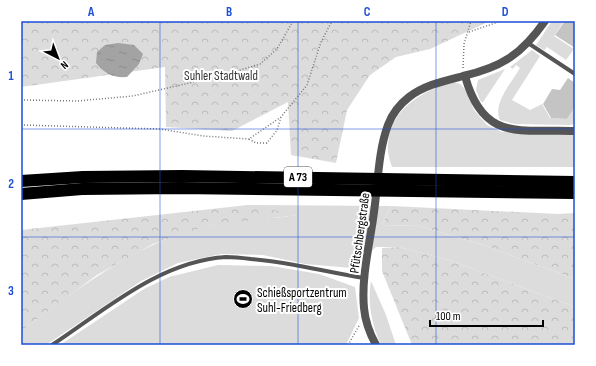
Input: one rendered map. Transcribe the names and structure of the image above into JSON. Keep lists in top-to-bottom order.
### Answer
{
  "streets": {
    "highway": ["A 73"],
    "street": ["Pfütschbergstraße"]
  },
  "parks": ["Suhler Stadtwald"],
  "places": {
    "sports": ["Schießsportzentrum Suhl-Friedberg"]
  },
  "scale_bar": "100 m",
  "north": "bottom right",
  "grid": {
    "columns": [
      "A",
      "B",
      "C",
      "D"
    ],
    "rows": ["1", "2", "3"]
  }
}
